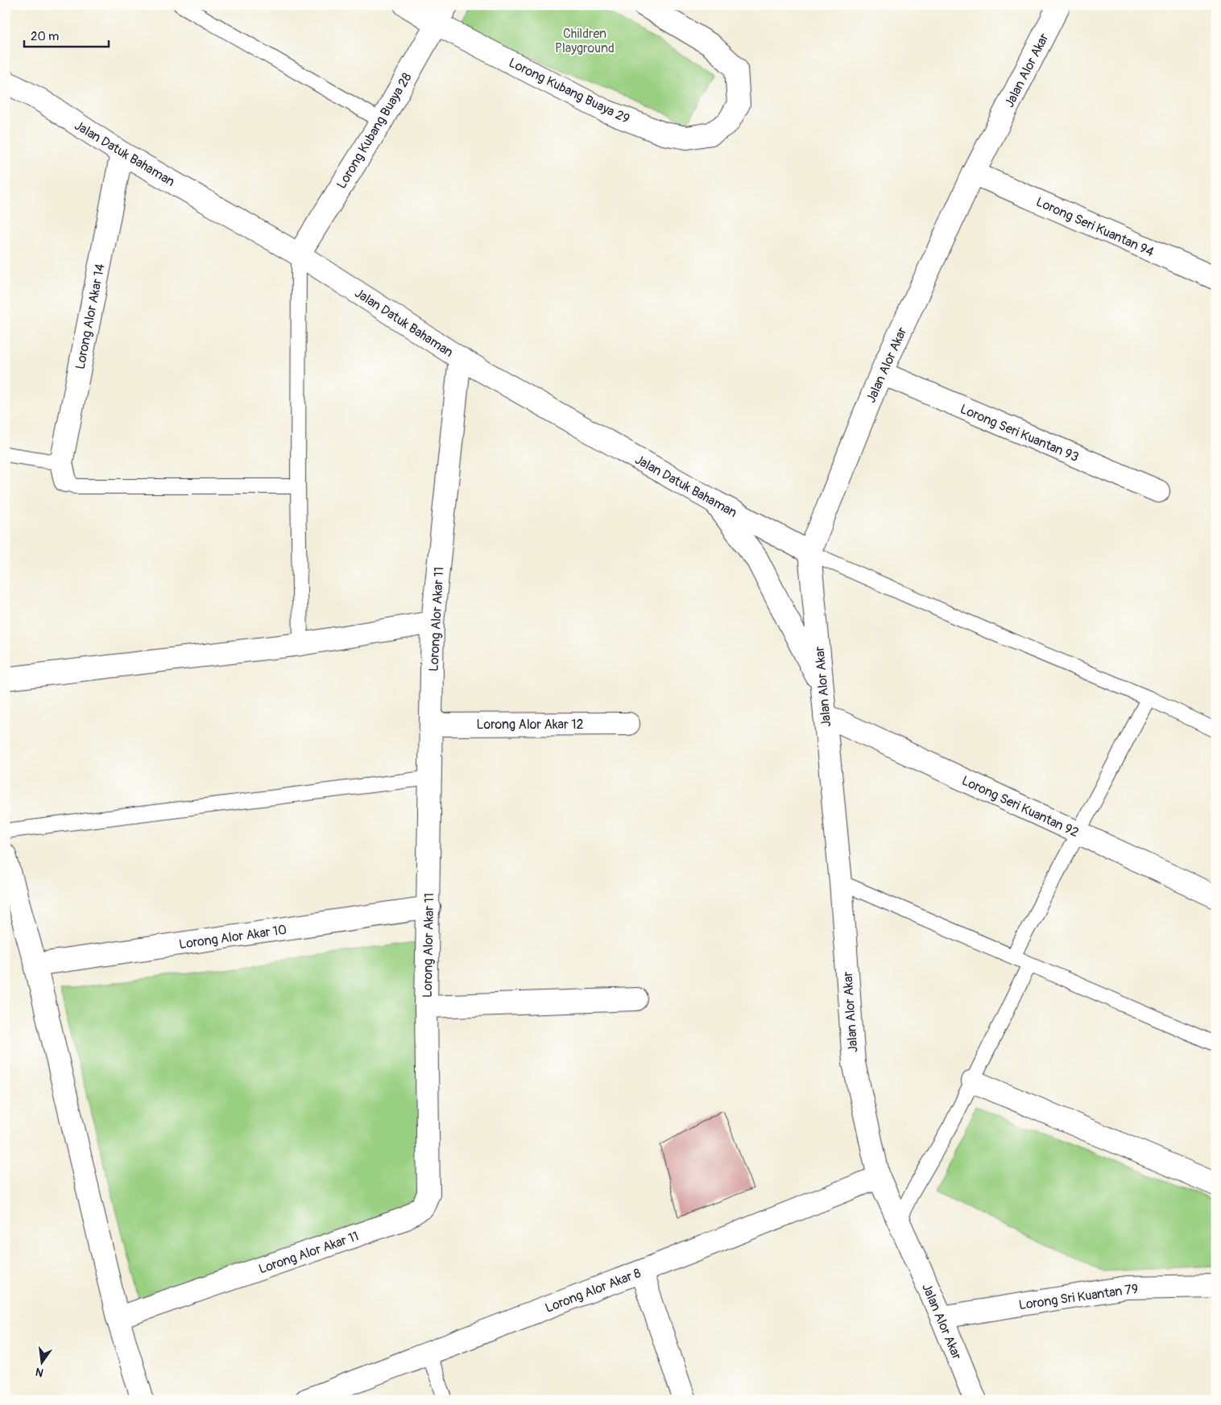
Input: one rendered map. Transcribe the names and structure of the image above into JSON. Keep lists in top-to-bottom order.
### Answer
{
  "streets": {
    "street": [
      "Jalan Alor Akar",
      "Lorong Kubang Buaya 29",
      "Lorong Kubang Buaya 28",
      "Jalan Datuk Bahaman",
      "Lorong Seri Kuantan 94",
      "Lorong Alor Akar 14",
      "Lorong Seri Kuantan 93",
      "Lorong Alor Akar 11",
      "Lorong Alor Akar 12",
      "Lorong Seri Kuantan 92",
      "Lorong Alor Akar 10",
      "Lorong Alor Akar 8",
      "Lorong Sri Kuantan 79"
    ]
  },
  "crossings": [
    ["Jalan Alor Akar", "Jalan Datuk Bahaman"],
    ["Jalan Alor Akar", "Lorong Seri Kuantan 94"],
    ["Jalan Alor Akar", "Lorong Seri Kuantan 93"],
    ["Jalan Alor Akar", "Lorong Seri Kuantan 92"],
    ["Jalan Alor Akar", "Lorong Alor Akar 8"],
    ["Jalan Alor Akar", "Lorong Sri Kuantan 79"],
    ["Lorong Kubang Buaya 29", "Lorong Kubang Buaya 28"],
    ["Lorong Kubang Buaya 28", "Jalan Datuk Bahaman"],
    ["Jalan Datuk Bahaman", "Lorong Alor Akar 14"],
    ["Jalan Datuk Bahaman", "Lorong Alor Akar 11"],
    ["Lorong Alor Akar 11", "Lorong Alor Akar 12"],
    ["Lorong Alor Akar 11", "Lorong Alor Akar 10"]
  ],
  "parks": ["Children Playground"],
  "scale_bar": "20 m",
  "north": "bottom"
}
